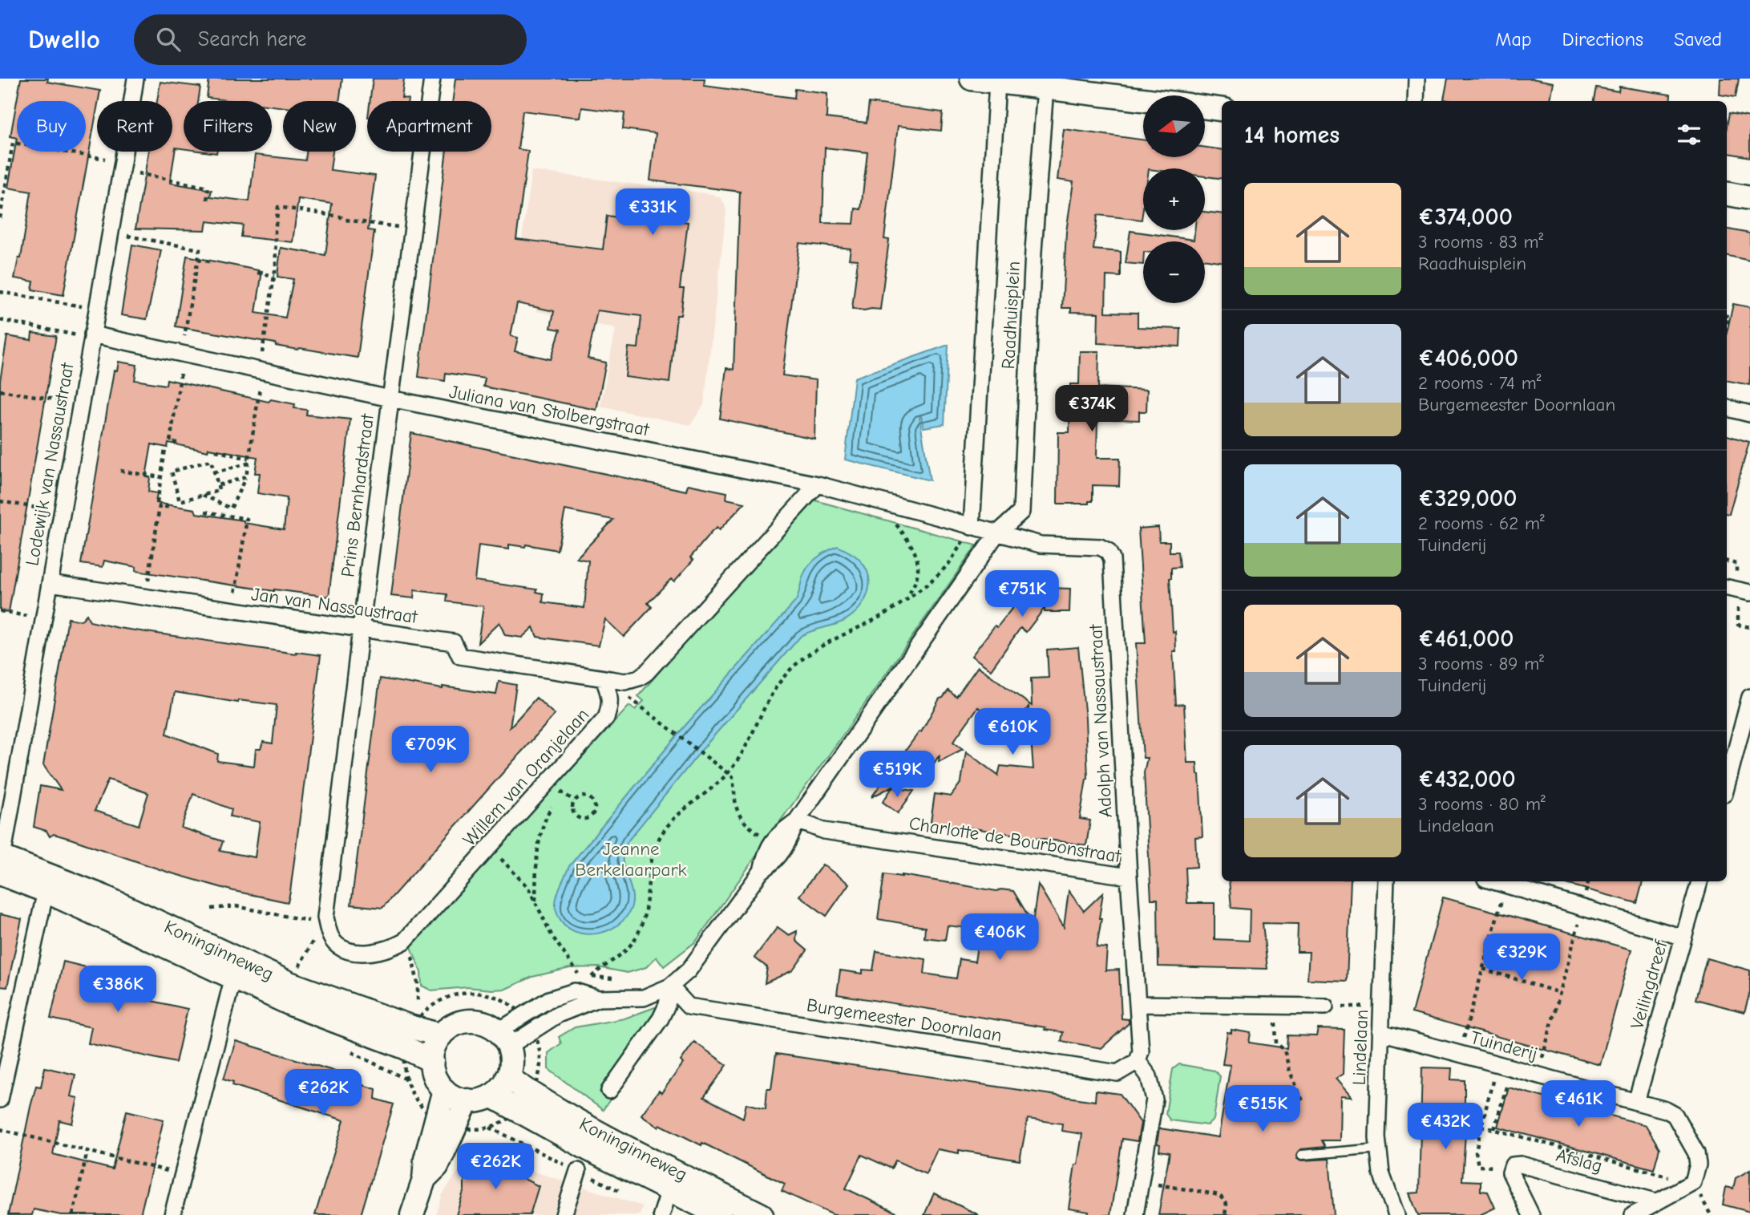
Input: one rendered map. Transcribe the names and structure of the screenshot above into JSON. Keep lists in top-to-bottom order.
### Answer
{
  "streets": {
    "main road": ["Koninginneweg"],
    "street": [
      "Raadhuisplein",
      "Juliana van Stolbergstraat",
      "Lodewijk van Nassaustraat",
      "Prins Bernhardstraat",
      "Jan van Nassaustraat",
      "Adolph van Nassaustraat",
      "Willem van Oranjelaan",
      "Charlotte de Bourbonstraat",
      "Veilingdreef",
      "Burgemeester Doornlaan",
      "Tuinderij",
      "Lindelaan",
      "Afslag"
    ]
  },
  "crossings": [
    ["Raadhuisplein", "Juliana van Stolbergstraat"],
    ["Raadhuisplein", "Adolph van Nassaustraat"],
    ["Juliana van Stolbergstraat", "Lodewijk van Nassaustraat"],
    ["Juliana van Stolbergstraat", "Prins Bernhardstraat"],
    ["Juliana van Stolbergstraat", "Adolph van Nassaustraat"],
    ["Lodewijk van Nassaustraat", "Jan van Nassaustraat"],
    ["Lodewijk van Nassaustraat", "Koninginneweg"],
    ["Prins Bernhardstraat", "Jan van Nassaustraat"],
    ["Prins Bernhardstraat", "Willem van Oranjelaan"],
    ["Jan van Nassaustraat", "Willem van Oranjelaan"],
    ["Adolph van Nassaustraat", "Charlotte de Bourbonstraat"],
    ["Adolph van Nassaustraat", "Burgemeester Doornlaan"],
    ["Veilingdreef", "Tuinderij"],
    ["Tuinderij", "Lindelaan"]
  ],
  "parks": ["Jeanne Berkelaarpark"],
  "north": "left",
  "page": {
    "header": "Dwello",
    "search": "Search here",
    "nav": ["Map", "Directions", "Saved"],
    "map_buttons": ["+", "−"],
    "chip": [
      "Buy",
      "Rent",
      "Filters",
      "New",
      "Apartment"
    ],
    "heading": "14 homes",
    "list": [
      {
        "name": "€374,000",
        "note": "3 rooms · 83 m² · Raadhuisplein"
      },
      {
        "name": "€406,000",
        "note": "2 rooms · 74 m² · Burgemeester Doornlaan"
      },
      {
        "name": "€329,000",
        "note": "2 rooms · 62 m² · Tuinderij"
      },
      {
        "name": "€461,000",
        "note": "3 rooms · 89 m² · Tuinderij"
      },
      {
        "name": "€432,000",
        "note": "3 rooms · 80 m² · Lindelaan"
      }
    ],
    "price": [
      "€331K",
      "€374K",
      "€751K",
      "€610K",
      "€709K",
      "€519K",
      "€406K",
      "€329K",
      "€386K",
      "€262K",
      "€461K",
      "€515K",
      "€432K",
      "€262K"
    ]
  }
}
